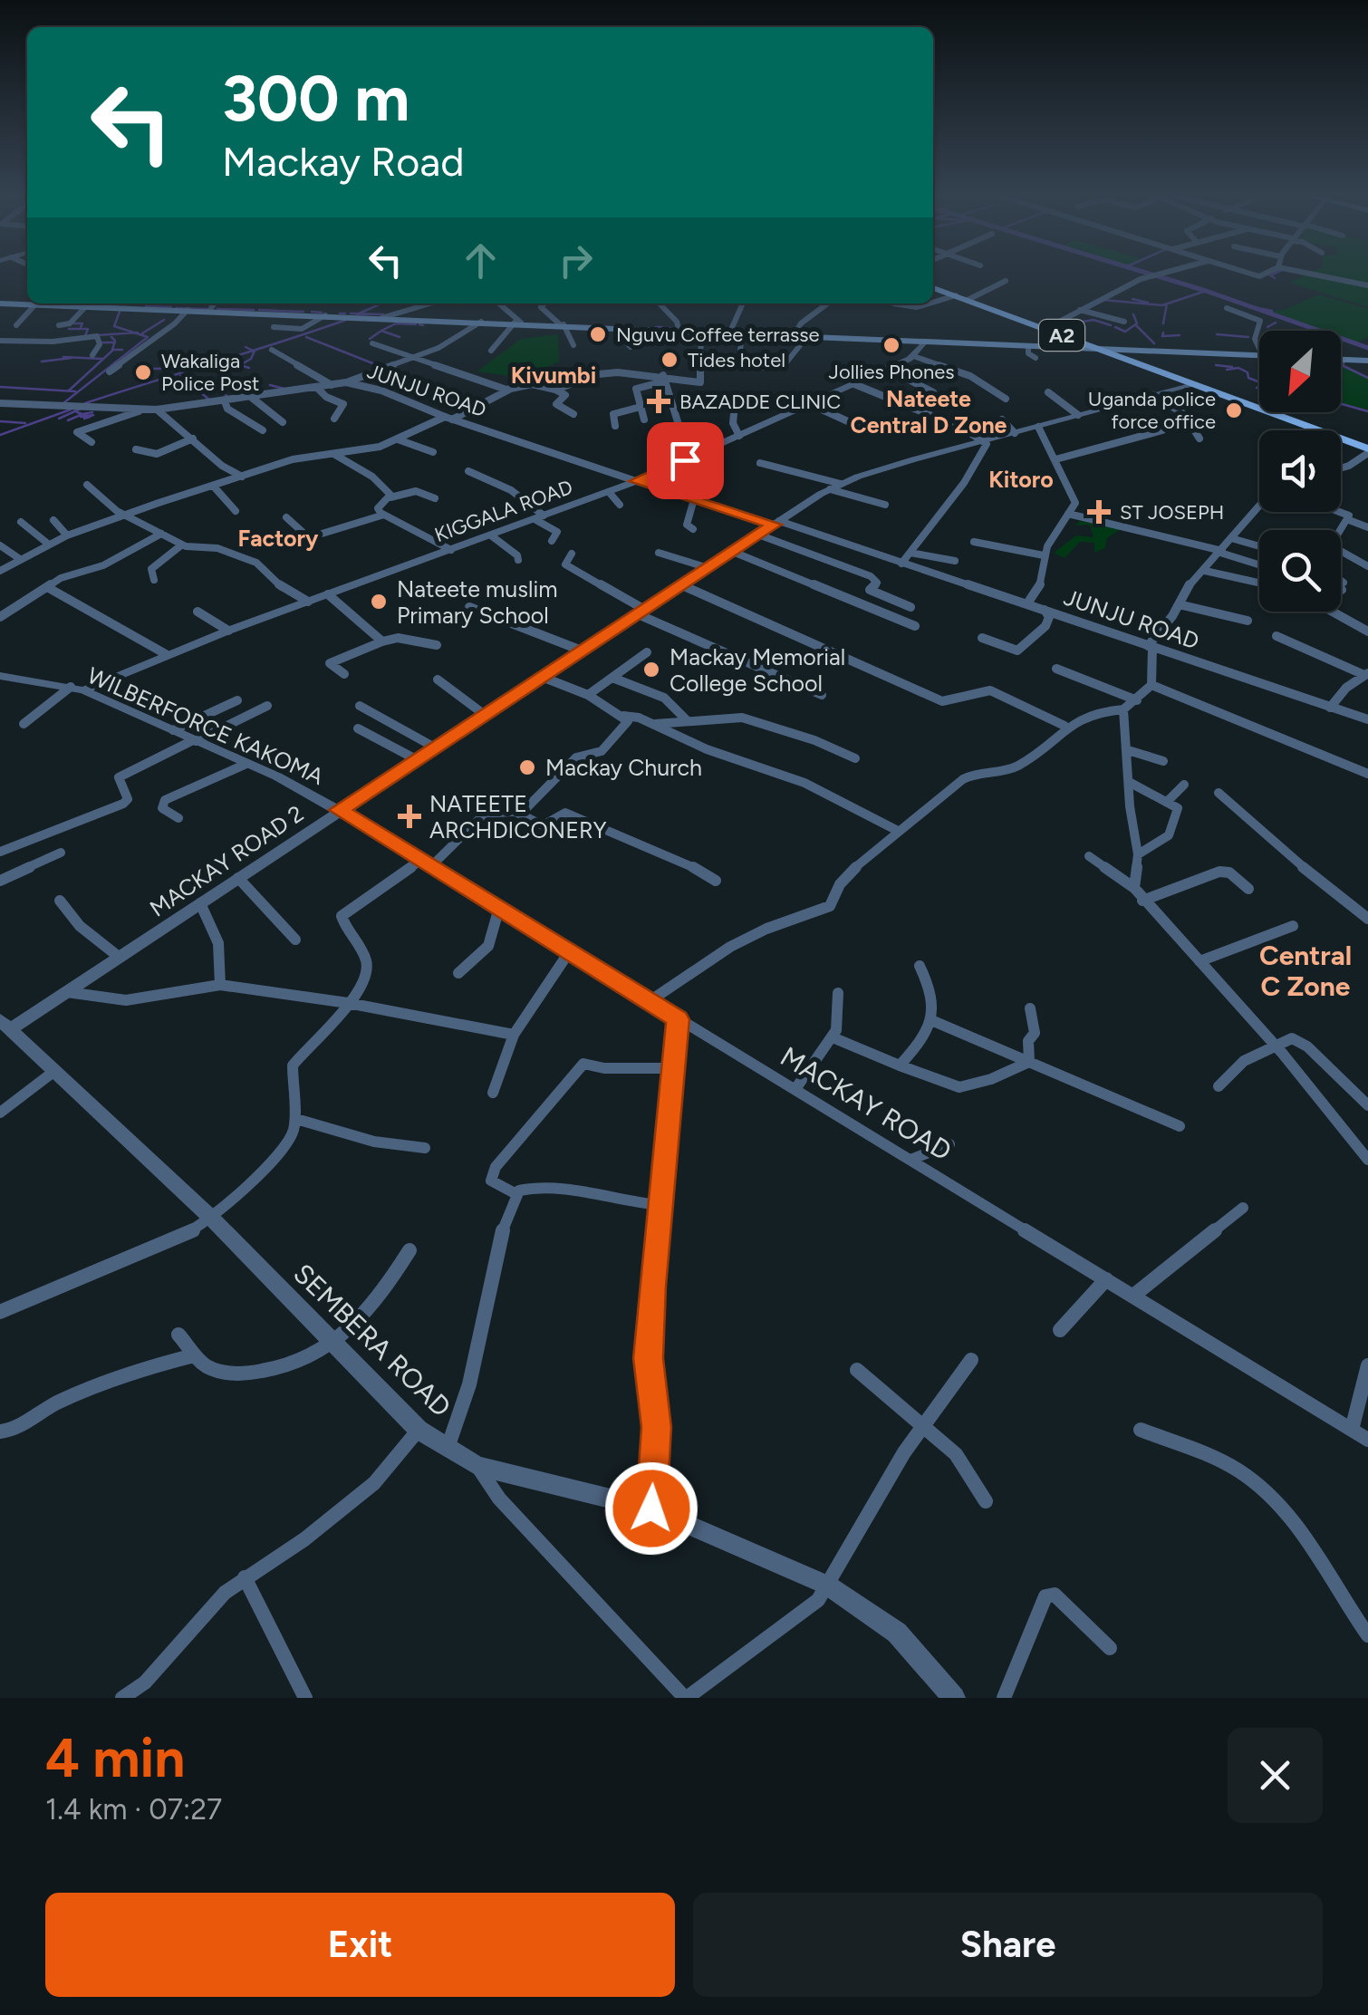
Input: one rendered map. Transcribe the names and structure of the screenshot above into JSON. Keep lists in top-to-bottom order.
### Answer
{
  "streets": {
    "main road": ["A2"],
    "street": [
      "JUNJU ROAD",
      "KIGGALA ROAD",
      "WILBERFORCE KAKOMA",
      "MACKAY ROAD 2",
      "MACKAY ROAD",
      "SEMBERA ROAD"
    ]
  },
  "crossings": [
    ["A2", "MACKAY ROAD 2"],
    ["JUNJU ROAD", "KIGGALA ROAD"],
    ["JUNJU ROAD", "MACKAY ROAD 2"],
    ["KIGGALA ROAD", "WILBERFORCE KAKOMA"],
    ["WILBERFORCE KAKOMA", "MACKAY ROAD 2"],
    ["WILBERFORCE KAKOMA", "MACKAY ROAD"],
    ["MACKAY ROAD 2", "MACKAY ROAD"],
    ["MACKAY ROAD 2", "SEMBERA ROAD"]
  ],
  "districts": [
    "Kivumbi",
    "Nateete Central D Zone",
    "Kitoro",
    "Factory",
    "Central C Zone"
  ],
  "places": {
    "other": [
      "Nguvu Coffee terrasse",
      "Jollies Phones",
      "Tides hotel",
      "Wakaliga Police Post",
      "Uganda police force office",
      "Nateete muslim Primary School",
      "Mackay Memorial College School",
      "Mackay Church"
    ],
    "health": ["BAZADDE CLINIC", "ST JOSEPH", "NATEETE ARCHDICONERY"]
  },
  "north": "bottom left",
  "page": {
    "turn": ["300 m", "Mackay Road"],
    "heading": ["4 min", "1.4 km · 07:27"],
    "buttons": ["Exit", "Share"]
  }
}
